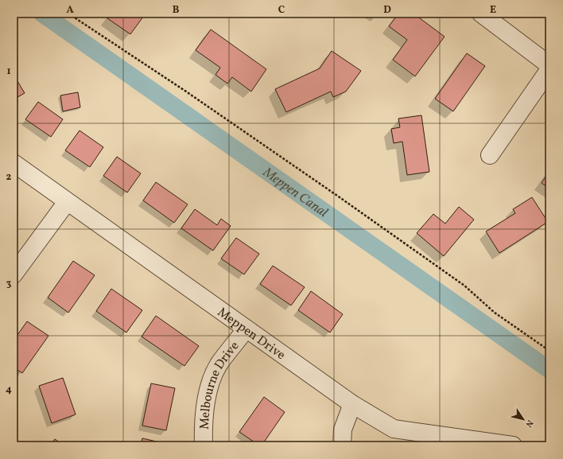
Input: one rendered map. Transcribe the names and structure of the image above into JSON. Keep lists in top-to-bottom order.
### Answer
{
  "streets": {
    "street": ["Meppen Drive", "Melbourne Drive"]
  },
  "crossings": [
    ["Meppen Drive", "Melbourne Drive"]
  ],
  "water": ["Meppen Canal"],
  "north": "bottom right",
  "grid": {
    "columns": [
      "A",
      "B",
      "C",
      "D",
      "E"
    ],
    "rows": [
      "1",
      "2",
      "3",
      "4"
    ]
  }
}
